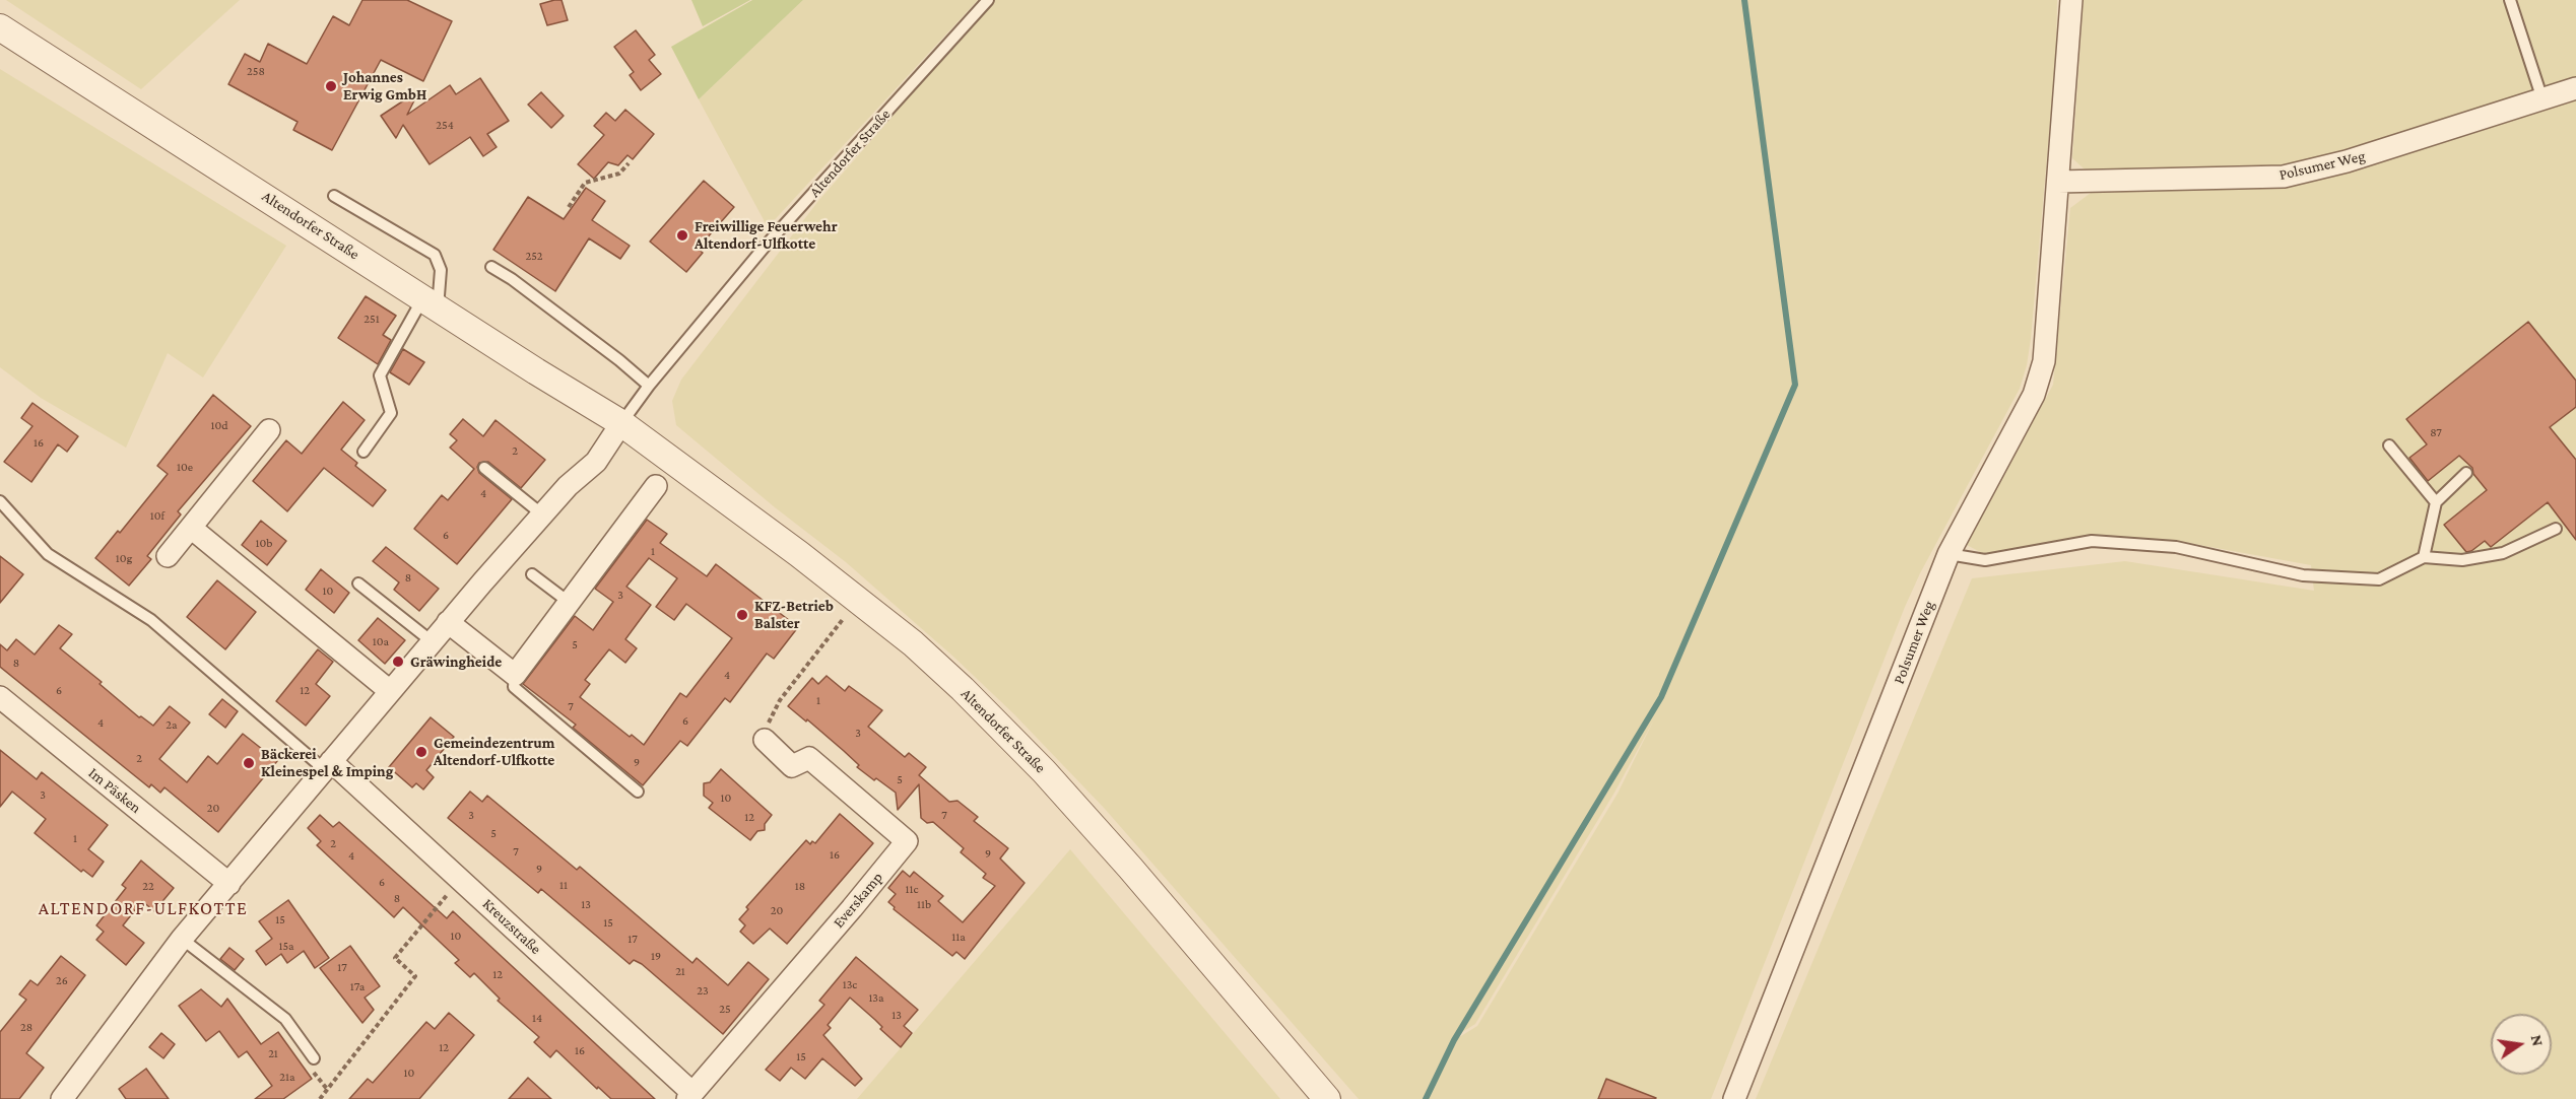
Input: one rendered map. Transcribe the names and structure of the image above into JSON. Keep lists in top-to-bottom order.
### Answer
{
  "streets": {
    "street": [
      "Altendorfer Straße",
      "Polsumer Weg",
      "Im Päsken",
      "Everskamp",
      "Kreuzstraße"
    ]
  },
  "crossings": [
    ["Everskamp", "Kreuzstraße"]
  ],
  "districts": ["ALTENDORF-ULFKOTTE"],
  "places": [
    "Johannes Erwig GmbH",
    "Freiwillige Feuerwehr Altendorf-Ulfkotte",
    "KFZ-Betrieb Balster",
    "Gräwingheide",
    "Gemeindezentrum Altendorf-Ulfkotte",
    "Bäckerei Kleinespel & Imping"
  ],
  "house_numbers": [
    "258",
    "254",
    "252",
    "251",
    "10d",
    "87",
    "16",
    "2",
    "10e",
    "4",
    "10f",
    "6",
    "10b",
    "1",
    "10g",
    "8",
    "10",
    "3",
    "10a",
    "5",
    "8",
    "4",
    "6",
    "12",
    "1",
    "7",
    "6",
    "4",
    "2a",
    "3",
    "2",
    "9",
    "5",
    "3",
    "10",
    "20",
    "3",
    "7",
    "12",
    "5",
    "1",
    "2",
    "7",
    "9",
    "16",
    "4",
    "9",
    "6",
    "11",
    "22",
    "18",
    "11c",
    "8",
    "13",
    "11b",
    "20",
    "15",
    "15",
    "10",
    "11a",
    "17",
    "15a",
    "19",
    "17",
    "21",
    "12",
    "26",
    "13c",
    "17a",
    "23",
    "13a",
    "25",
    "13",
    "14",
    "28",
    "12",
    "16",
    "21",
    "15",
    "10",
    "21a"
  ],
  "north": "right"
}
